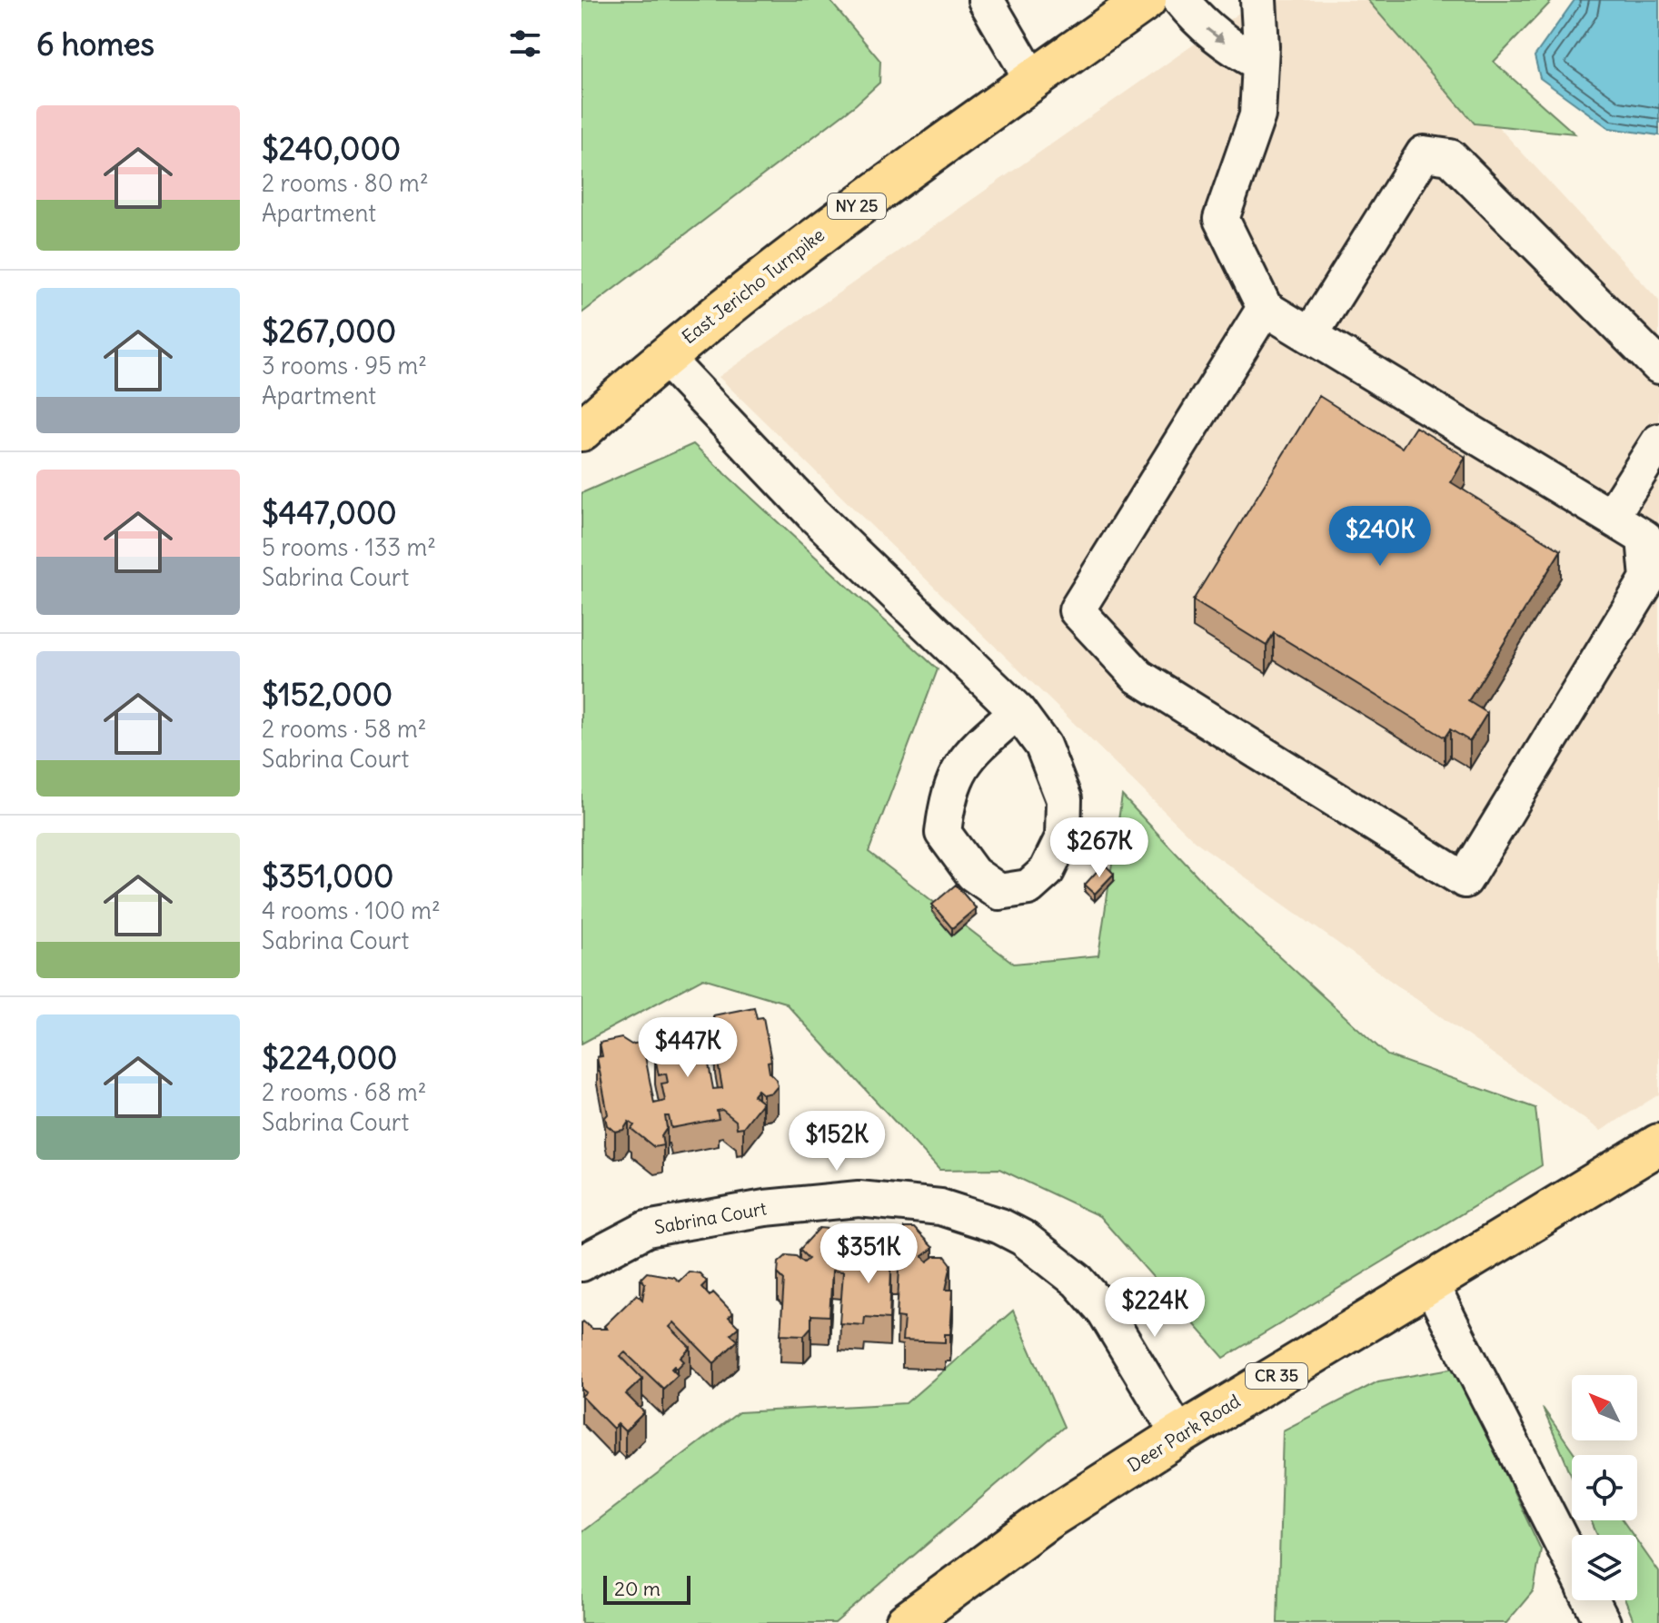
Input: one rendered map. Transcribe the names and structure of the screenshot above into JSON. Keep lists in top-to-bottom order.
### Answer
{
  "streets": {
    "main road": [
      "NY 25",
      "East Jericho Turnpike",
      "CR 35",
      "Deer Park Road"
    ],
    "street": ["Sabrina Court"]
  },
  "crossings": [
    ["Sabrina Court", "Deer Park Road"]
  ],
  "scale_bar": "20 m",
  "north": "top left",
  "page": {
    "heading": "6 homes",
    "list": [
      {
        "name": "$240,000",
        "note": "2 rooms · 80 m² · Apartment"
      },
      {
        "name": "$267,000",
        "note": "3 rooms · 95 m² · Apartment"
      },
      {
        "name": "$447,000",
        "note": "5 rooms · 133 m² · Sabrina Court"
      },
      {
        "name": "$152,000",
        "note": "2 rooms · 58 m² · Sabrina Court"
      },
      {
        "name": "$351,000",
        "note": "4 rooms · 100 m² · Sabrina Court"
      },
      {
        "name": "$224,000",
        "note": "2 rooms · 68 m² · Sabrina Court"
      }
    ],
    "price": [
      "$240K",
      "$267K",
      "$447K",
      "$152K",
      "$351K",
      "$224K"
    ],
    "scale": "20 m"
  }
}
